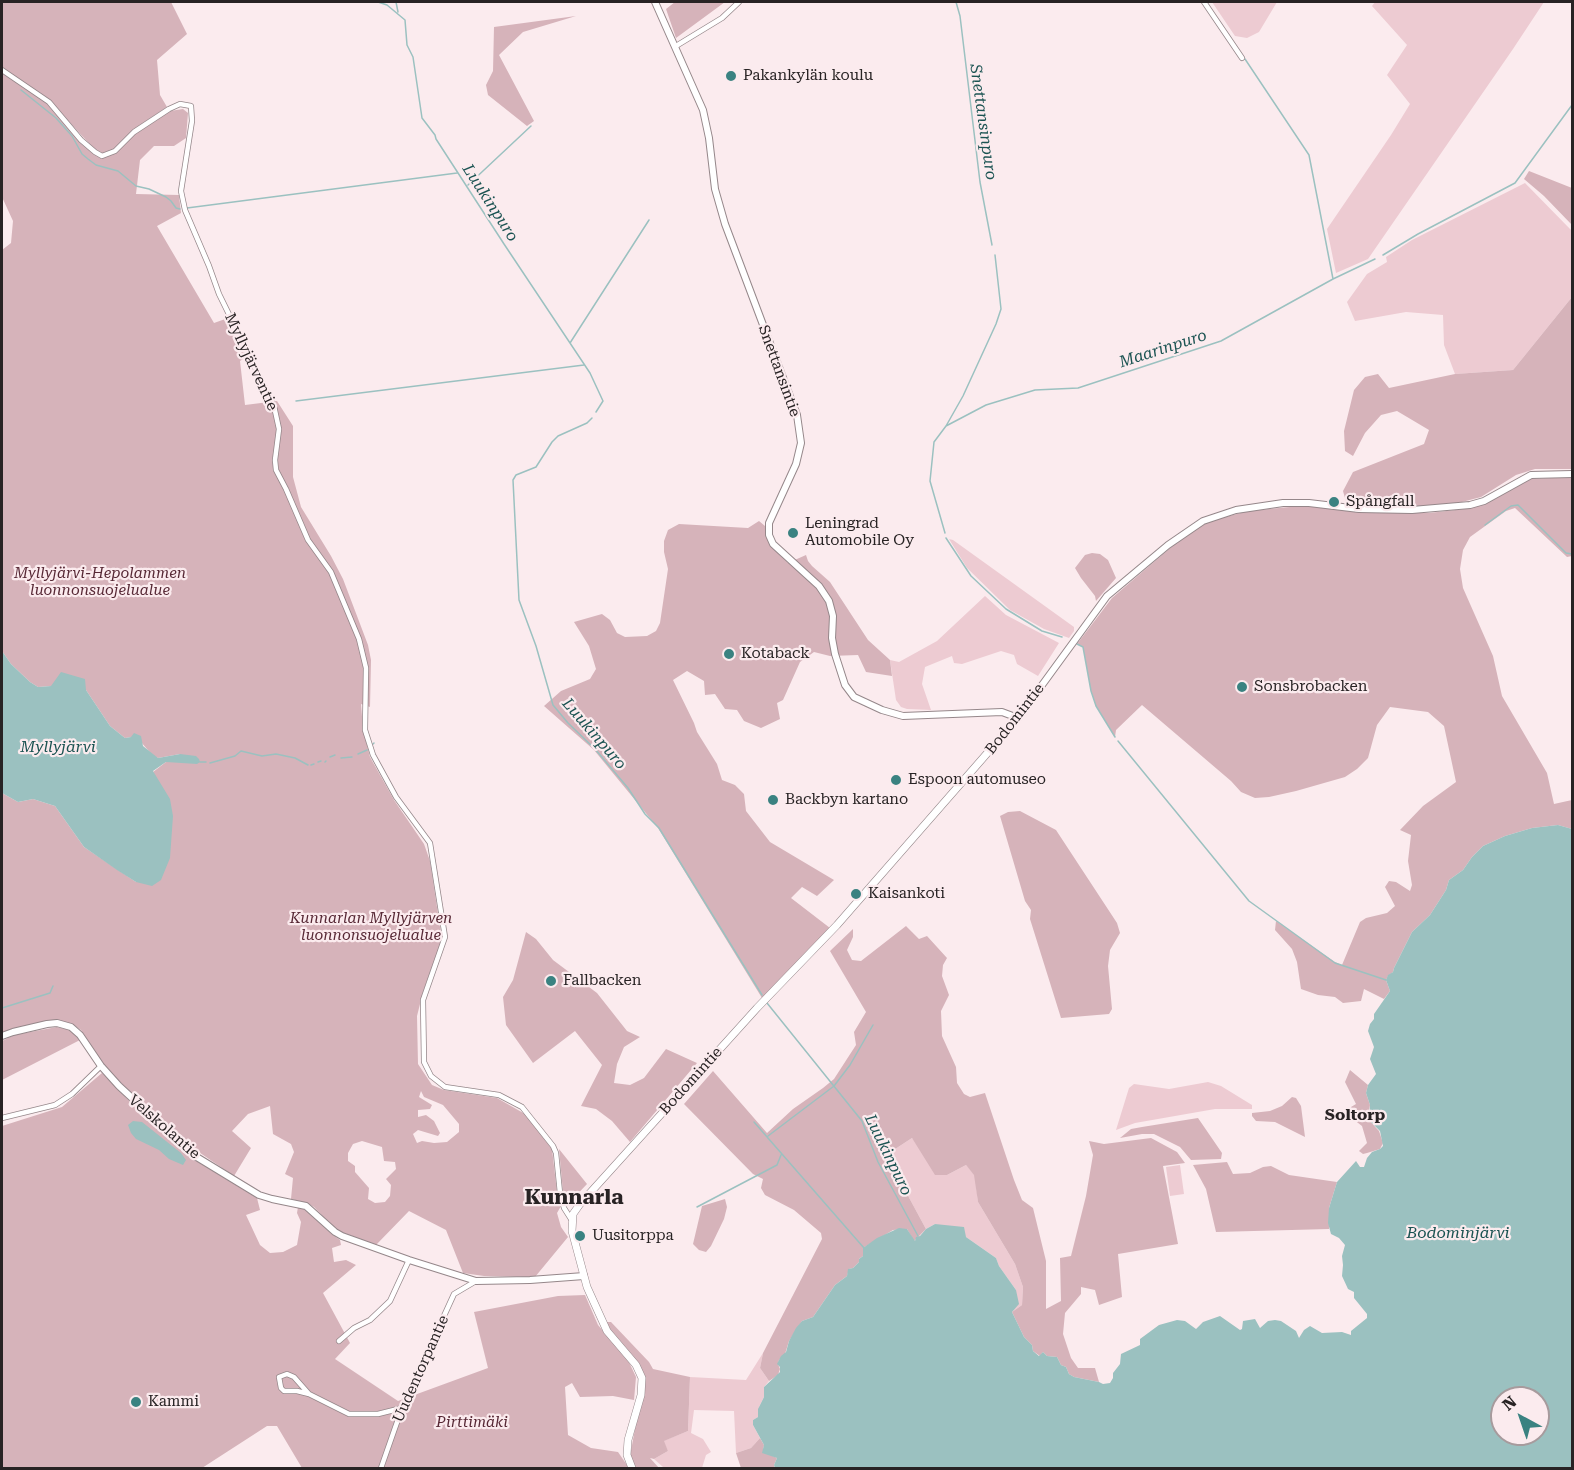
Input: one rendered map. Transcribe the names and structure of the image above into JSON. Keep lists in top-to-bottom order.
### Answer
{
  "streets": {
    "main road": ["Bodomintie"],
    "street": [
      "Myllyjärventie",
      "Snettansintie",
      "Velskolantie",
      "Uudentorpantie"
    ]
  },
  "crossings": [
    ["Myllyjärventie", "Bodomintie"],
    ["Snettansintie", "Bodomintie"],
    ["Velskolantie", "Uudentorpantie"]
  ],
  "districts": ["Soltorp", "Kunnarla"],
  "water": [
    "Snettansinpuro",
    "Luukinpuro",
    "Maarinpuro",
    "Myllyjärvi",
    "Bodominjärvi"
  ],
  "parks": ["Myllyjärvi-Hepolammen luonnonsuojelualue", "Kunnarlan Myllyjärven luonnonsuojelualue", "Pirttimäki"],
  "places": [
    "Pakankylän koulu",
    "Spångfall",
    "Leningrad Automobile Oy",
    "Kotaback",
    "Sonsbrobacken",
    "Espoon automuseo",
    "Backbyn kartano",
    "Kaisankoti",
    "Fallbacken",
    "Uusitorppa",
    "Kammi"
  ],
  "north": "top left"
}
